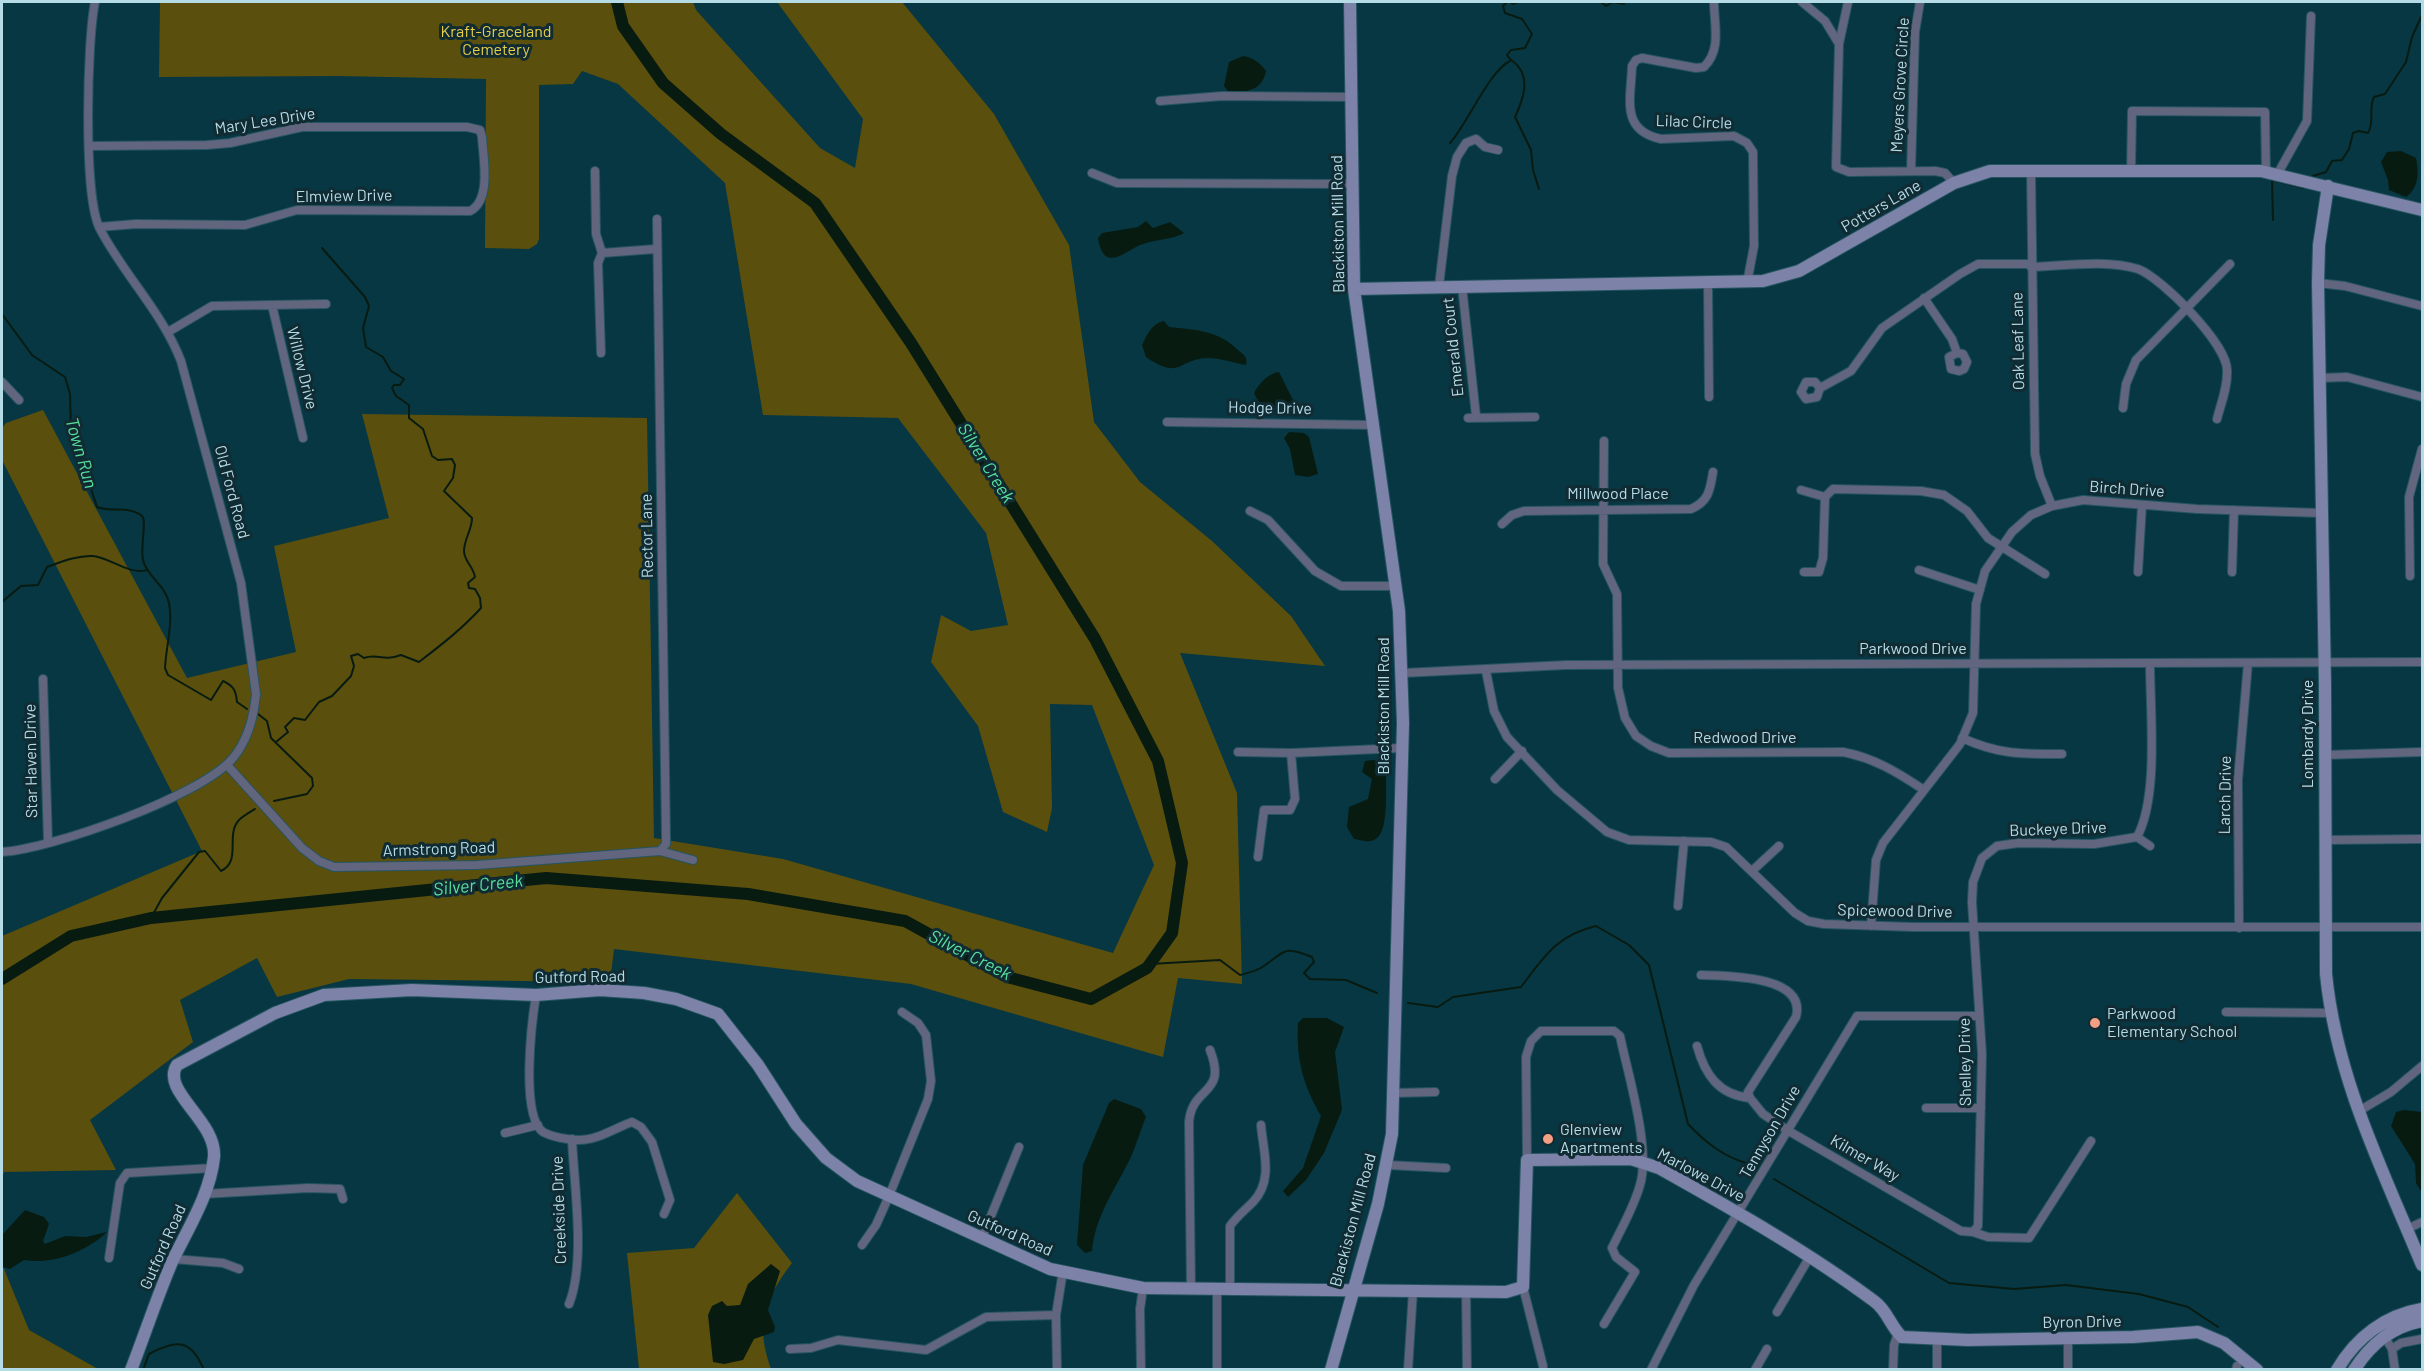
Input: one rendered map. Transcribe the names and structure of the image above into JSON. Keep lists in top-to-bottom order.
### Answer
{
  "streets": {
    "street": [
      "Meyers Grove Circle",
      "Mary Lee Drive",
      "Lilac Circle",
      "Elmview Drive",
      "Potters Lane",
      "Blackiston Mill Road",
      "Oak Leaf Lane",
      "Emerald Court",
      "Willow Drive",
      "Hodge Drive",
      "Birch Drive",
      "Old Ford Road",
      "Millwood Place",
      "Rector Lane",
      "Parkwood Drive",
      "Lombardy Drive",
      "Redwood Drive",
      "Star Haven Drive",
      "Larch Drive",
      "Buckeye Drive",
      "Armstrong Road",
      "Spicewood Drive",
      "Gutford Road",
      "Shelley Drive",
      "Tennyson Drive",
      "Kilmer Way",
      "Marlowe Drive",
      "Creekside Drive",
      "Byron Drive"
    ]
  },
  "crossings": [
    ["Mary Lee Drive", "Elmview Drive"],
    ["Mary Lee Drive", "Old Ford Road"],
    ["Lilac Circle", "Potters Lane"],
    ["Elmview Drive", "Old Ford Road"],
    ["Potters Lane", "Blackiston Mill Road"],
    ["Potters Lane", "Oak Leaf Lane"],
    ["Potters Lane", "Emerald Court"],
    ["Potters Lane", "Lombardy Drive"],
    ["Blackiston Mill Road", "Hodge Drive"],
    ["Blackiston Mill Road", "Parkwood Drive"],
    ["Blackiston Mill Road", "Gutford Road"],
    ["Oak Leaf Lane", "Birch Drive"],
    ["Birch Drive", "Parkwood Drive"],
    ["Birch Drive", "Lombardy Drive"],
    ["Birch Drive", "Redwood Drive"],
    ["Birch Drive", "Spicewood Drive"],
    ["Old Ford Road", "Star Haven Drive"],
    ["Old Ford Road", "Armstrong Road"],
    ["Millwood Place", "Redwood Drive"],
    ["Rector Lane", "Armstrong Road"],
    ["Parkwood Drive", "Lombardy Drive"],
    ["Parkwood Drive", "Redwood Drive"],
    ["Parkwood Drive", "Larch Drive"],
    ["Parkwood Drive", "Spicewood Drive"],
    ["Lombardy Drive", "Spicewood Drive"],
    ["Larch Drive", "Spicewood Drive"],
    ["Buckeye Drive", "Spicewood Drive"],
    ["Buckeye Drive", "Shelley Drive"],
    ["Spicewood Drive", "Shelley Drive"],
    ["Shelley Drive", "Tennyson Drive"],
    ["Shelley Drive", "Kilmer Way"],
    ["Tennyson Drive", "Kilmer Way"],
    ["Tennyson Drive", "Marlowe Drive"],
    ["Marlowe Drive", "Byron Drive"]
  ],
  "water": ["Town Run", "Silver Creek"],
  "parks": ["Kraft-Graceland Cemetery"],
  "places": ["Parkwood Elementary School", "Glenview Apartments"]
}
